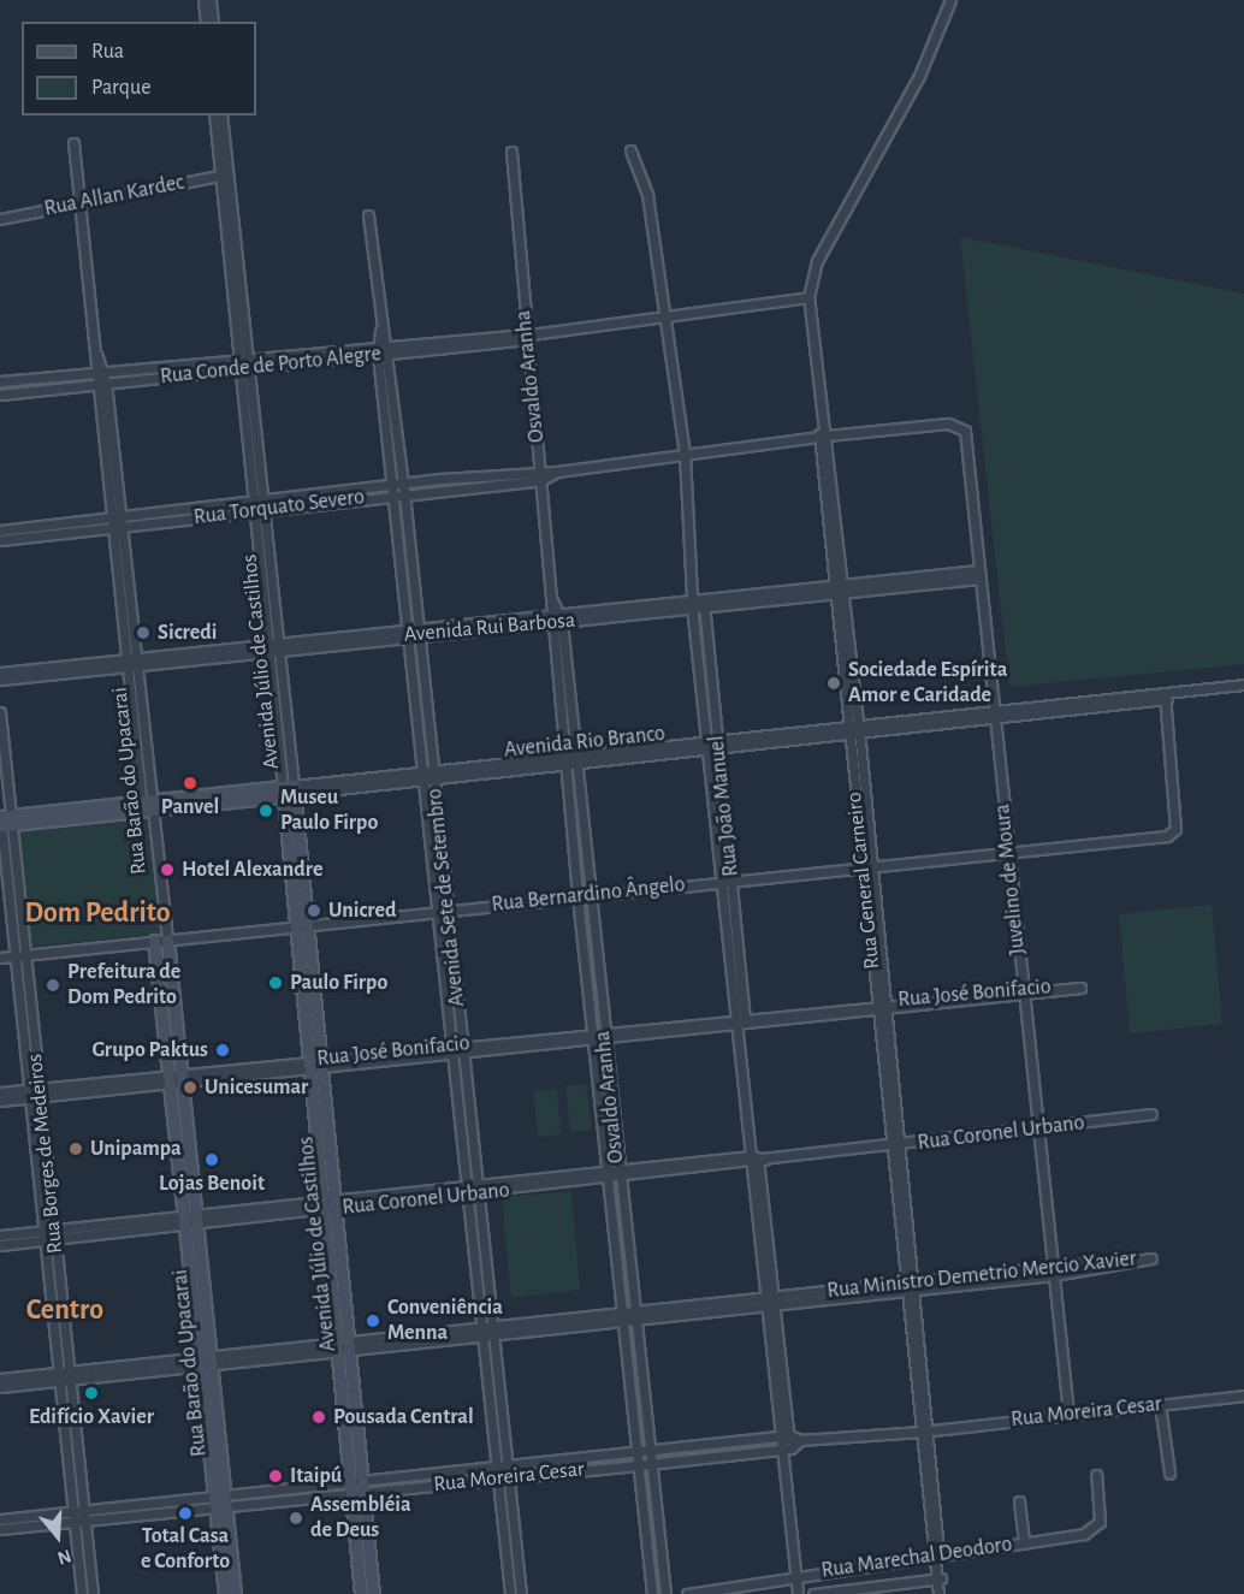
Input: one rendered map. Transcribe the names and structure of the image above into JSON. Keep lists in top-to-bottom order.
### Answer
{
  "streets": {
    "street": [
      "Rua Allan Kardec",
      "Rua Conde de Porto Alegre",
      "Osvaldo Aranha",
      "Rua Torquato Severo",
      "Avenida Rui Barbosa",
      "Avenida Júlio de Castilhos",
      "Avenida Rio Branco",
      "Rua Barão do Upacarai",
      "Rua João Manuel",
      "Juvelino de Moura",
      "Rua General Carneiro",
      "Rua Bernardino Ângelo",
      "Avenida Sete de Setembro",
      "Rua José Bonifacio",
      "Rua Coronel Urbano",
      "Rua Borges de Medeiros",
      "Rua Ministro Demetrio Mercio Xavier",
      "Rua Moreira Cesar",
      "Rua Marechal Deodoro"
    ]
  },
  "crossings": [
    ["Rua Allan Kardec", "Avenida Júlio de Castilhos"],
    ["Rua Allan Kardec", "Rua Barão do Upacarai"],
    ["Rua Conde de Porto Alegre", "Osvaldo Aranha"],
    ["Rua Conde de Porto Alegre", "Avenida Júlio de Castilhos"],
    ["Rua Conde de Porto Alegre", "Rua Barão do Upacarai"],
    ["Rua Conde de Porto Alegre", "Rua João Manuel"],
    ["Rua Conde de Porto Alegre", "Rua General Carneiro"],
    ["Rua Conde de Porto Alegre", "Avenida Sete de Setembro"],
    ["Osvaldo Aranha", "Rua Torquato Severo"],
    ["Osvaldo Aranha", "Avenida Rui Barbosa"],
    ["Osvaldo Aranha", "Avenida Rio Branco"],
    ["Osvaldo Aranha", "Rua Bernardino Ângelo"],
    ["Osvaldo Aranha", "Rua José Bonifacio"],
    ["Osvaldo Aranha", "Rua Coronel Urbano"],
    ["Osvaldo Aranha", "Rua Ministro Demetrio Mercio Xavier"],
    ["Osvaldo Aranha", "Rua Moreira Cesar"],
    ["Rua Torquato Severo", "Avenida Júlio de Castilhos"],
    ["Rua Torquato Severo", "Rua Barão do Upacarai"],
    ["Rua Torquato Severo", "Rua João Manuel"],
    ["Rua Torquato Severo", "Juvelino de Moura"],
    ["Rua Torquato Severo", "Rua General Carneiro"],
    ["Rua Torquato Severo", "Avenida Sete de Setembro"],
    ["Avenida Rui Barbosa", "Avenida Júlio de Castilhos"],
    ["Avenida Rui Barbosa", "Rua Barão do Upacarai"],
    ["Avenida Rui Barbosa", "Rua João Manuel"],
    ["Avenida Rui Barbosa", "Juvelino de Moura"],
    ["Avenida Rui Barbosa", "Rua General Carneiro"],
    ["Avenida Rui Barbosa", "Avenida Sete de Setembro"],
    ["Avenida Júlio de Castilhos", "Avenida Rio Branco"],
    ["Avenida Júlio de Castilhos", "Rua Bernardino Ângelo"],
    ["Avenida Júlio de Castilhos", "Rua José Bonifacio"],
    ["Avenida Júlio de Castilhos", "Rua Coronel Urbano"],
    ["Avenida Júlio de Castilhos", "Rua Ministro Demetrio Mercio Xavier"],
    ["Avenida Júlio de Castilhos", "Rua Moreira Cesar"],
    ["Avenida Rio Branco", "Rua Barão do Upacarai"],
    ["Avenida Rio Branco", "Rua João Manuel"],
    ["Avenida Rio Branco", "Juvelino de Moura"],
    ["Avenida Rio Branco", "Rua General Carneiro"],
    ["Avenida Rio Branco", "Rua Bernardino Ângelo"],
    ["Avenida Rio Branco", "Avenida Sete de Setembro"],
    ["Avenida Rio Branco", "Rua Borges de Medeiros"],
    ["Rua Barão do Upacarai", "Rua Bernardino Ângelo"],
    ["Rua Barão do Upacarai", "Rua José Bonifacio"],
    ["Rua Barão do Upacarai", "Rua Coronel Urbano"],
    ["Rua Barão do Upacarai", "Rua Ministro Demetrio Mercio Xavier"],
    ["Rua Barão do Upacarai", "Rua Moreira Cesar"],
    ["Rua João Manuel", "Rua Bernardino Ângelo"],
    ["Rua João Manuel", "Rua José Bonifacio"],
    ["Rua João Manuel", "Rua Coronel Urbano"],
    ["Rua João Manuel", "Rua Ministro Demetrio Mercio Xavier"],
    ["Rua João Manuel", "Rua Moreira Cesar"],
    ["Rua João Manuel", "Rua Marechal Deodoro"],
    ["Juvelino de Moura", "Rua Bernardino Ângelo"],
    ["Juvelino de Moura", "Rua José Bonifacio"],
    ["Juvelino de Moura", "Rua Coronel Urbano"],
    ["Juvelino de Moura", "Rua Ministro Demetrio Mercio Xavier"],
    ["Juvelino de Moura", "Rua Moreira Cesar"],
    ["Rua General Carneiro", "Rua Bernardino Ângelo"],
    ["Rua General Carneiro", "Rua José Bonifacio"],
    ["Rua General Carneiro", "Rua Coronel Urbano"],
    ["Rua General Carneiro", "Rua Ministro Demetrio Mercio Xavier"],
    ["Rua General Carneiro", "Rua Moreira Cesar"],
    ["Rua General Carneiro", "Rua Marechal Deodoro"],
    ["Rua Bernardino Ângelo", "Avenida Sete de Setembro"],
    ["Rua Bernardino Ângelo", "Rua Borges de Medeiros"],
    ["Avenida Sete de Setembro", "Rua José Bonifacio"],
    ["Avenida Sete de Setembro", "Rua Coronel Urbano"],
    ["Avenida Sete de Setembro", "Rua Ministro Demetrio Mercio Xavier"],
    ["Avenida Sete de Setembro", "Rua Moreira Cesar"],
    ["Rua José Bonifacio", "Rua Borges de Medeiros"],
    ["Rua Coronel Urbano", "Rua Borges de Medeiros"],
    ["Rua Borges de Medeiros", "Rua Ministro Demetrio Mercio Xavier"],
    ["Rua Borges de Medeiros", "Rua Moreira Cesar"]
  ],
  "districts": ["Dom Pedrito", "Centro"],
  "places": [
    "Sicredi",
    "Sociedade Espírita Amor e Caridade",
    "Panvel",
    "Museu Paulo Firpo",
    "Hotel Alexandre",
    "Unicred",
    "Paulo Firpo",
    "Prefeitura de Dom Pedrito",
    "Grupo Paktus",
    "Unicesumar",
    "Unipampa",
    "Lojas Benoit",
    "Conveniência Menna",
    "Edifício Xavier",
    "Pousada Central",
    "Itaipú",
    "Total Casa e Conforto",
    "Assembléia de Deus"
  ],
  "legend": ["Rua", "Parque"],
  "north": "bottom"
}
